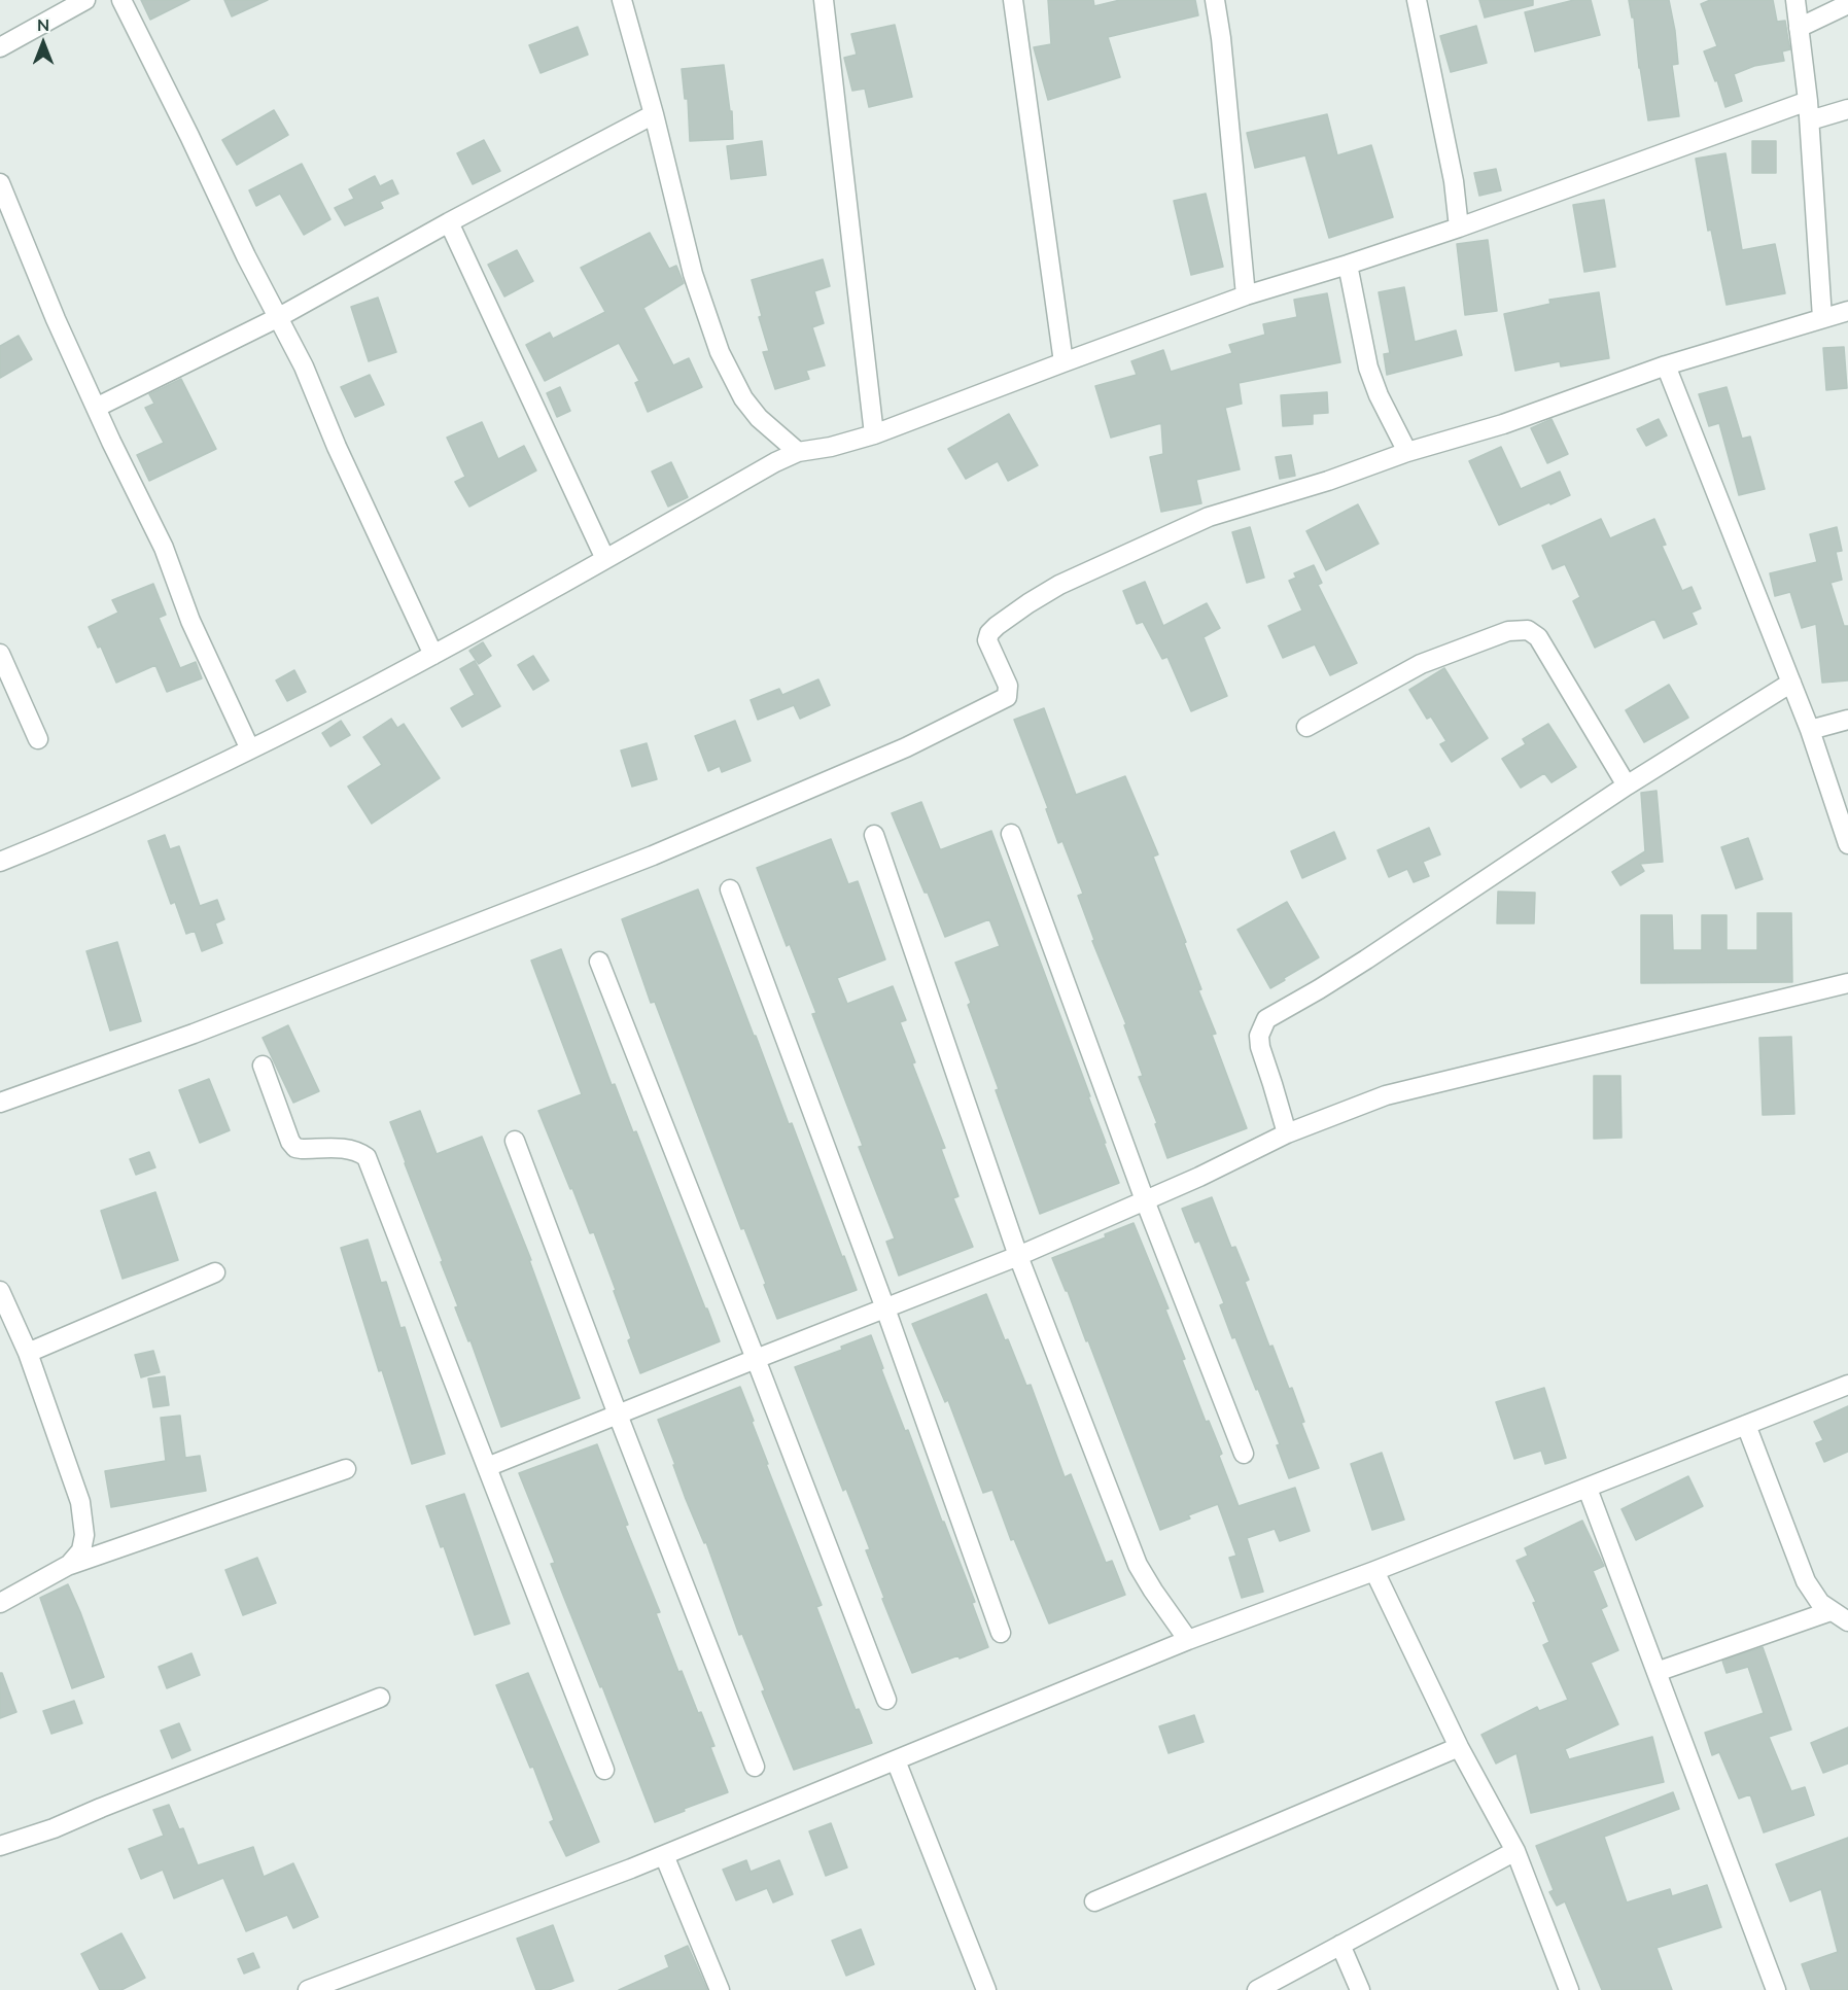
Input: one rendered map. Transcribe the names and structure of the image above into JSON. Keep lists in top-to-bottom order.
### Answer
{
  "north": "top"
}
